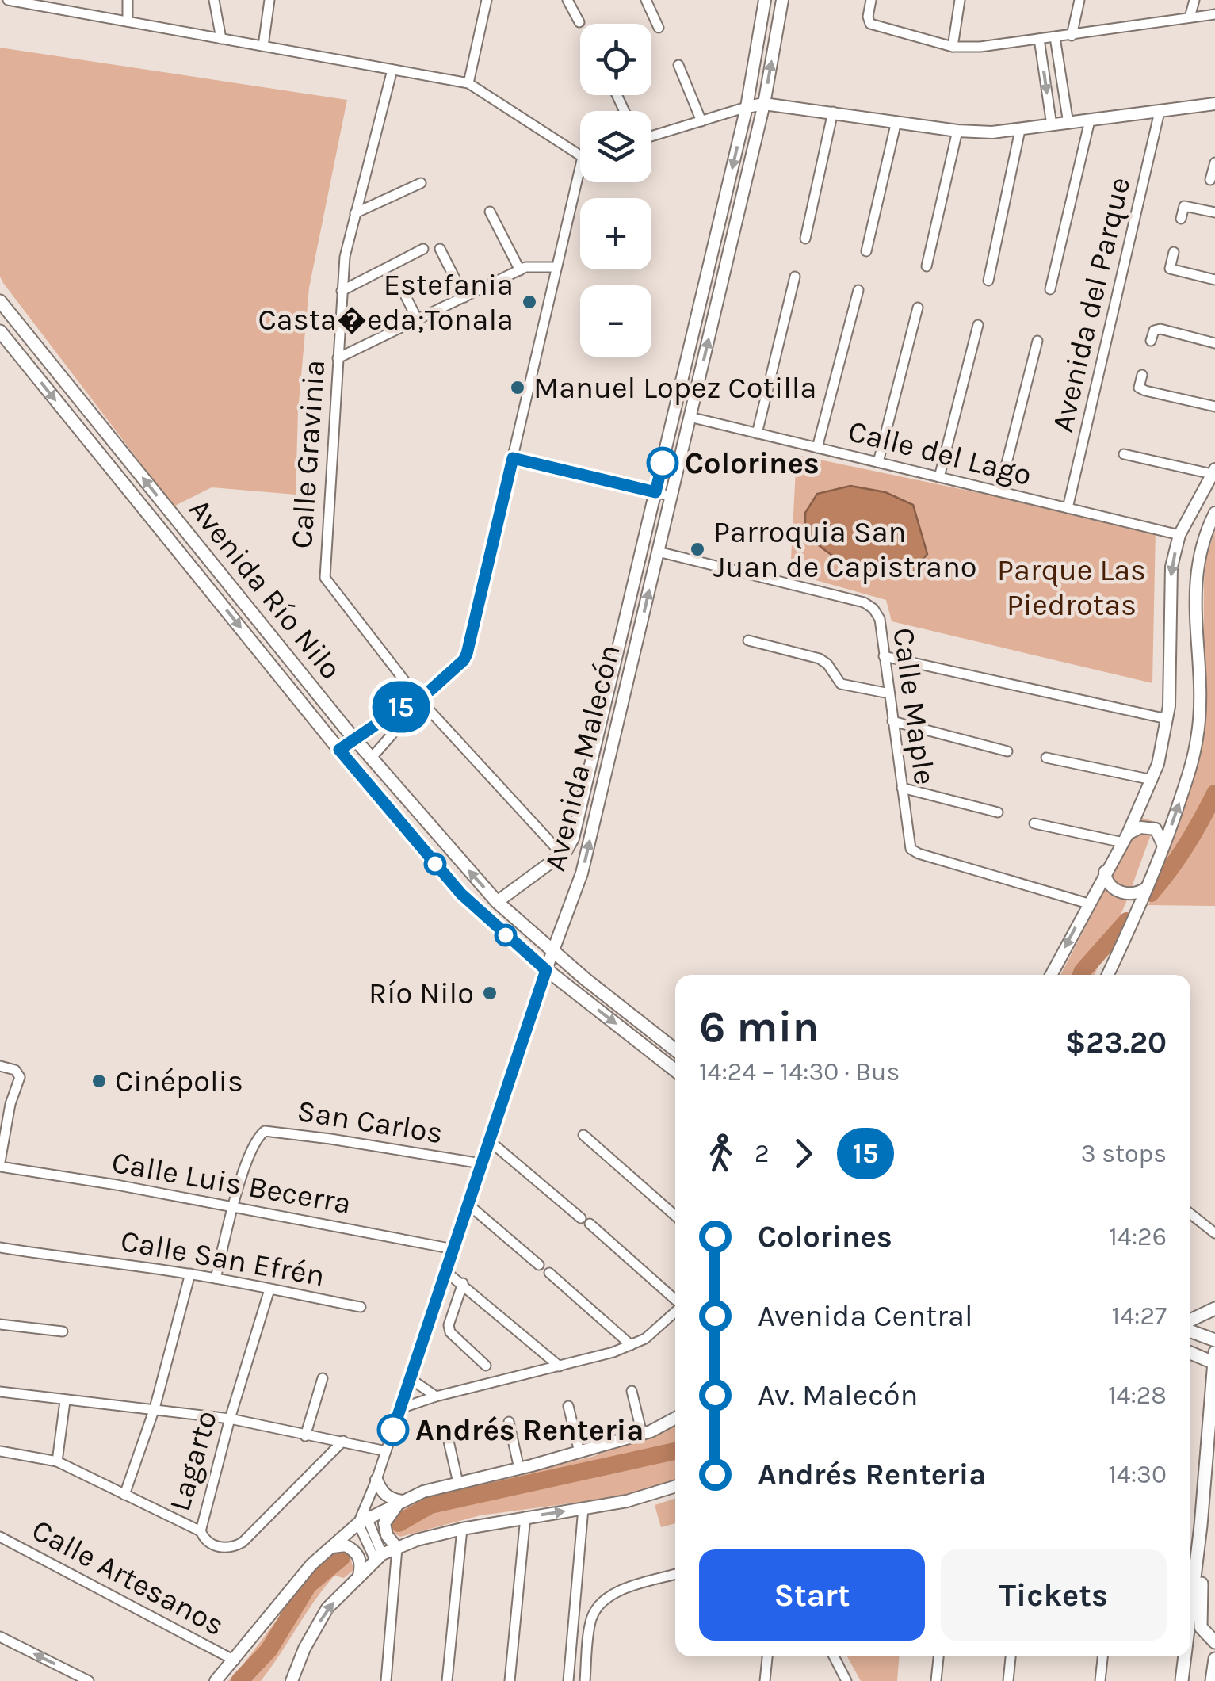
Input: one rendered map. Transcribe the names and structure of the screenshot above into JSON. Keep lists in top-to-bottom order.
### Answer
{
  "streets": {
    "main road": ["Avenida Río Nilo"],
    "street": [
      "Avenida del Parque",
      "Calle del Lago",
      "Calle Gravinia",
      "Calle Maple",
      "Avenida Malecón",
      "San Carlos",
      "Calle Luis Becerra",
      "Calle San Efrén",
      "Lagarto",
      "Calle Artesanos"
    ]
  },
  "crossings": [
    ["Avenida del Parque", "Calle del Lago"],
    ["Calle del Lago", "Avenida Malecón"],
    ["Calle Gravinia", "Avenida Malecón"],
    ["Avenida Río Nilo", "Avenida Malecón"],
    ["Calle Maple", "Avenida Malecón"],
    ["Avenida Malecón", "San Carlos"],
    ["Avenida Malecón", "Calle Luis Becerra"],
    ["San Carlos", "Calle Luis Becerra"],
    ["San Carlos", "Calle San Efrén"],
    ["Calle San Efrén", "Lagarto"]
  ],
  "parks": ["Parque Las Piedrotas"],
  "places": [
    "Estefania Casta�eda;Tonala",
    "Manuel Lopez Cotilla",
    "Colorines",
    "Parroquia San Juan de Capistrano",
    "Río Nilo",
    "Cinépolis",
    "Andrés Renteria"
  ],
  "lines": ["bus line 15"],
  "page": {
    "on_map": "15",
    "map_buttons": ["+", "−"],
    "heading": ["6 min", "14:24 – 14:30 · Bus", "$23.20"],
    "legs": ["2", "15", "3 stops"],
    "list": [
      {
        "name": "Colorines",
        "value": "14:26"
      },
      {
        "name": "Avenida Central",
        "value": "14:27"
      },
      {
        "name": "Av. Malecón",
        "value": "14:28"
      },
      {
        "name": "Andrés Renteria",
        "value": "14:30"
      }
    ],
    "buttons": ["Start", "Tickets"]
  }
}
